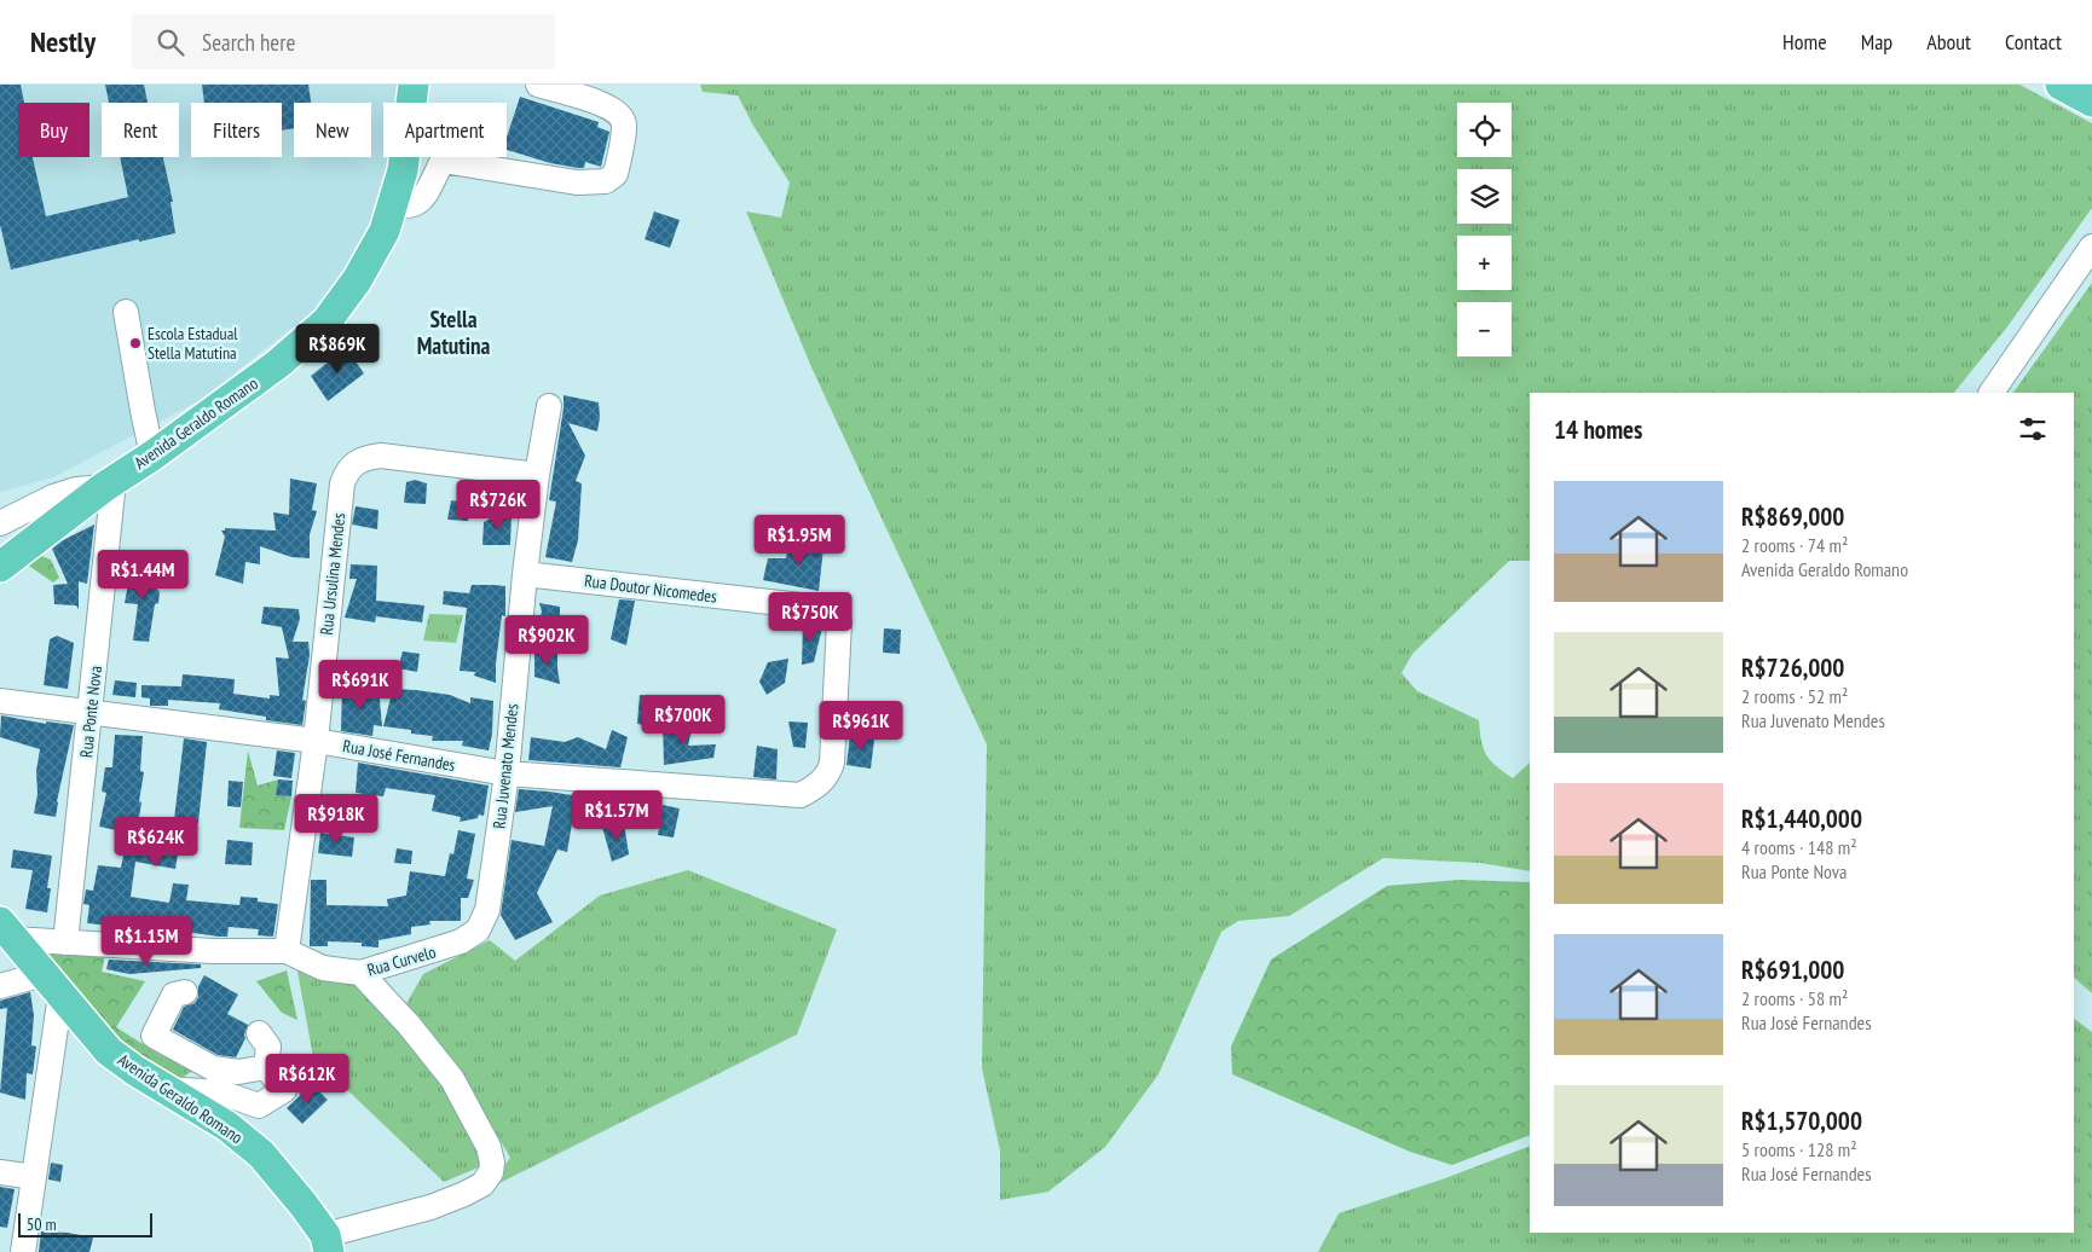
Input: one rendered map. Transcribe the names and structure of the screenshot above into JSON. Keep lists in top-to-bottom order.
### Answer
{
  "streets": {
    "main road": ["Avenida Geraldo Romano"],
    "street": [
      "Rua Ursulina Mendes",
      "Rua Doutor Nicomedes",
      "Rua Ponte Nova",
      "Rua José Fernandes",
      "Rua Juvenato Mendes",
      "Rua Curvelo"
    ]
  },
  "crossings": [
    ["Avenida Geraldo Romano", "Rua Ponte Nova"],
    ["Avenida Geraldo Romano", "Rua Curvelo"],
    ["Rua Ursulina Mendes", "Rua José Fernandes"],
    ["Rua Ursulina Mendes", "Rua Juvenato Mendes"],
    ["Rua Ursulina Mendes", "Rua Curvelo"],
    ["Rua Doutor Nicomedes", "Rua José Fernandes"],
    ["Rua Doutor Nicomedes", "Rua Juvenato Mendes"],
    ["Rua Ponte Nova", "Rua José Fernandes"],
    ["Rua Ponte Nova", "Rua Curvelo"],
    ["Rua José Fernandes", "Rua Juvenato Mendes"],
    ["Rua Juvenato Mendes", "Rua Curvelo"]
  ],
  "districts": ["Stella Matutina"],
  "places": ["Escola Estadual Stella Matutina"],
  "scale_bar": "50 m",
  "page": {
    "header": "Nestly",
    "search": "Search here",
    "nav": [
      "Home",
      "Map",
      "About",
      "Contact"
    ],
    "map_buttons": ["+", "−"],
    "chip": [
      "Buy",
      "Rent",
      "Filters",
      "New",
      "Apartment"
    ],
    "price": [
      "R$869K",
      "R$726K",
      "R$1.95M",
      "R$1.44M",
      "R$750K",
      "R$902K",
      "R$691K",
      "R$700K",
      "R$961K",
      "R$1.57M",
      "R$918K",
      "R$624K",
      "R$1.15M",
      "R$612K"
    ],
    "heading": "14 homes",
    "list": [
      {
        "name": "R$869,000",
        "note": "2 rooms · 74 m² · Avenida Geraldo Romano"
      },
      {
        "name": "R$726,000",
        "note": "2 rooms · 52 m² · Rua Juvenato Mendes"
      },
      {
        "name": "R$1,440,000",
        "note": "4 rooms · 148 m² · Rua Ponte Nova"
      },
      {
        "name": "R$691,000",
        "note": "2 rooms · 58 m² · Rua José Fernandes"
      },
      {
        "name": "R$1,570,000",
        "note": "5 rooms · 128 m² · Rua José Fernandes"
      }
    ],
    "scale": "50 m"
  }
}
